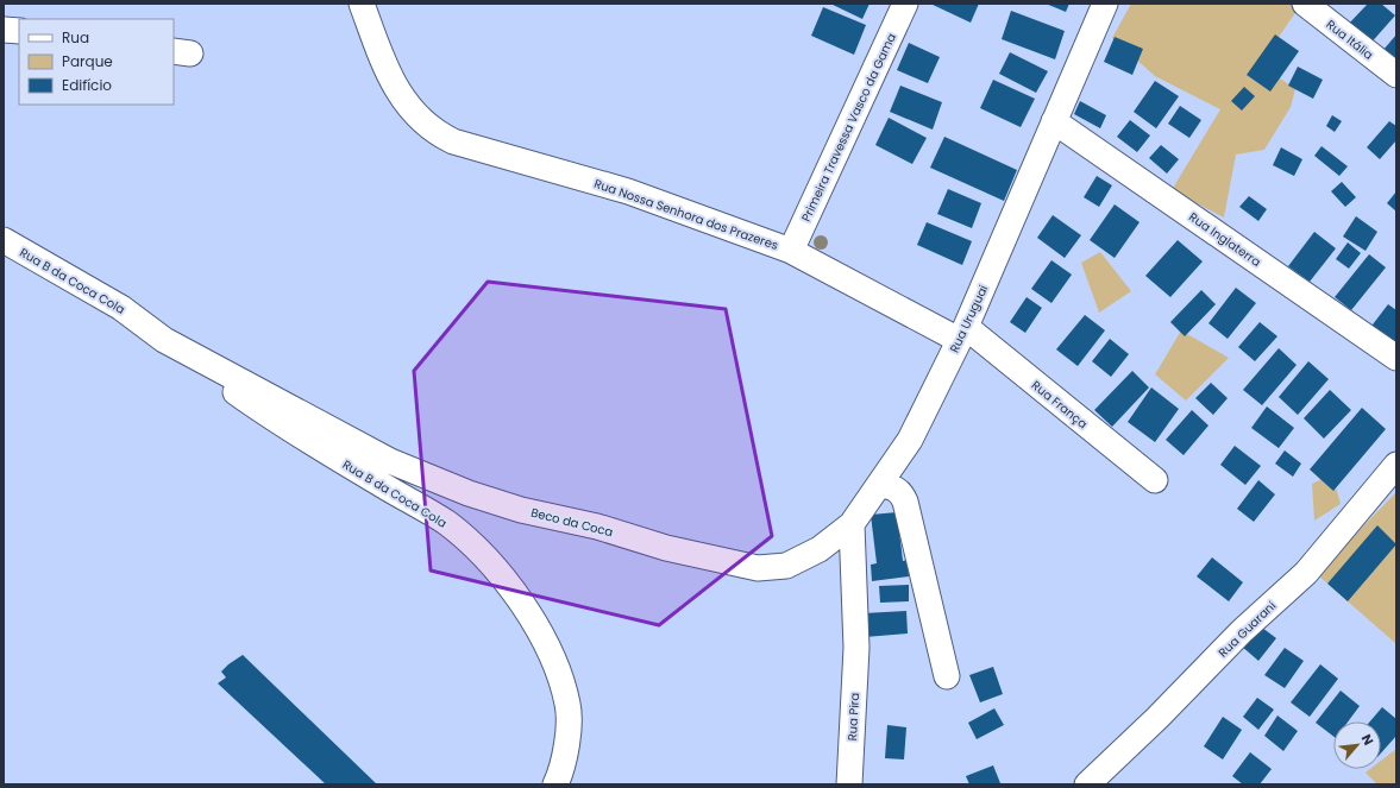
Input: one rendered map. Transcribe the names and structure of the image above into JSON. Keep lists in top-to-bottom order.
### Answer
{
  "streets": {
    "street": [
      "Rua Itália",
      "Primeira Travessa Vasco da Gama",
      "Rua Nossa Senhora dos Prazeres",
      "Rua Inglaterra",
      "Rua B da Coca Cola",
      "Rua Uruguai",
      "Rua França",
      "Beco da Coca",
      "Rua Guarani",
      "Rua Pira"
    ]
  },
  "crossings": [
    ["Primeira Travessa Vasco da Gama", "Rua Nossa Senhora dos Prazeres"],
    ["Rua Nossa Senhora dos Prazeres", "Rua Uruguai"],
    ["Rua Nossa Senhora dos Prazeres", "Rua França"],
    ["Rua Inglaterra", "Rua Uruguai"],
    ["Rua B da Coca Cola", "Beco da Coca"],
    ["Rua Uruguai", "Rua França"],
    ["Rua Uruguai", "Beco da Coca"],
    ["Rua Uruguai", "Rua Pira"]
  ],
  "legend": ["Rua", "Parque", "Edifício"],
  "north": "top right"
}
